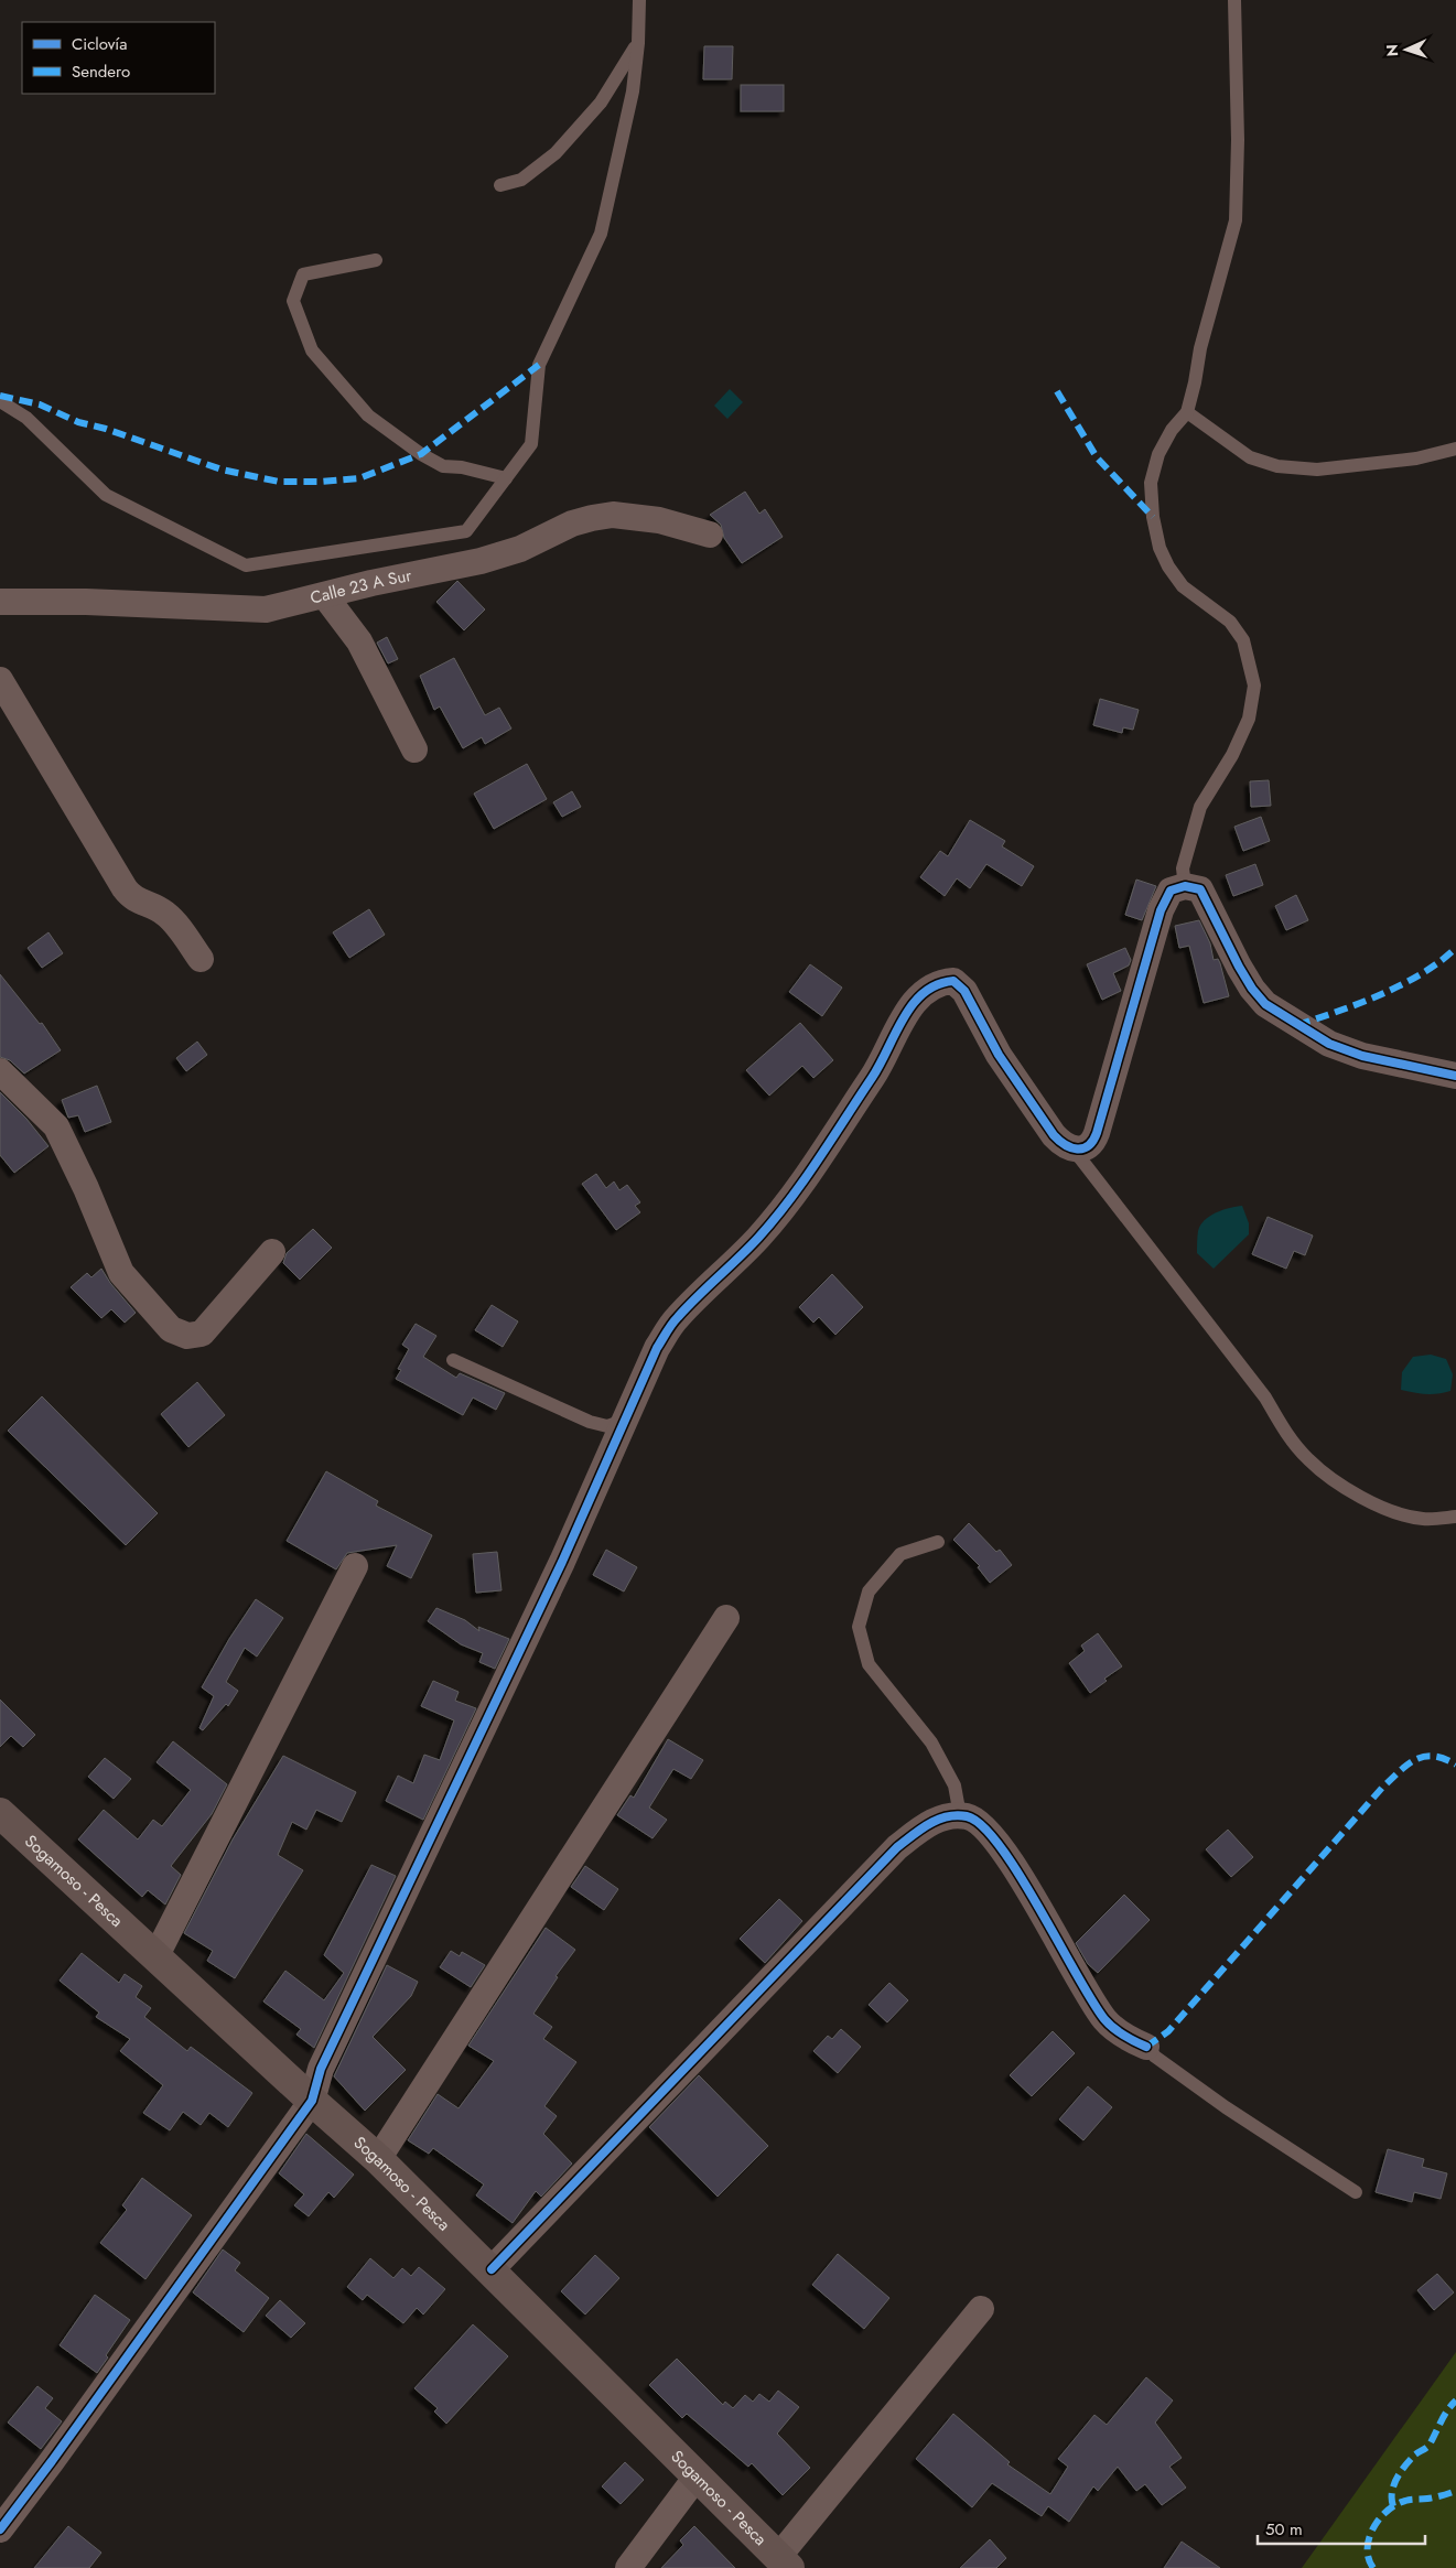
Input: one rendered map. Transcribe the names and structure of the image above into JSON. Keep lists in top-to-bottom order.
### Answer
{
  "streets": {
    "main road": ["Sogamoso - Pesca"],
    "street": ["Calle 23 A Sur"]
  },
  "legend": ["Ciclovía", "Sendero"],
  "scale_bar": "50 m",
  "north": "left"
}
